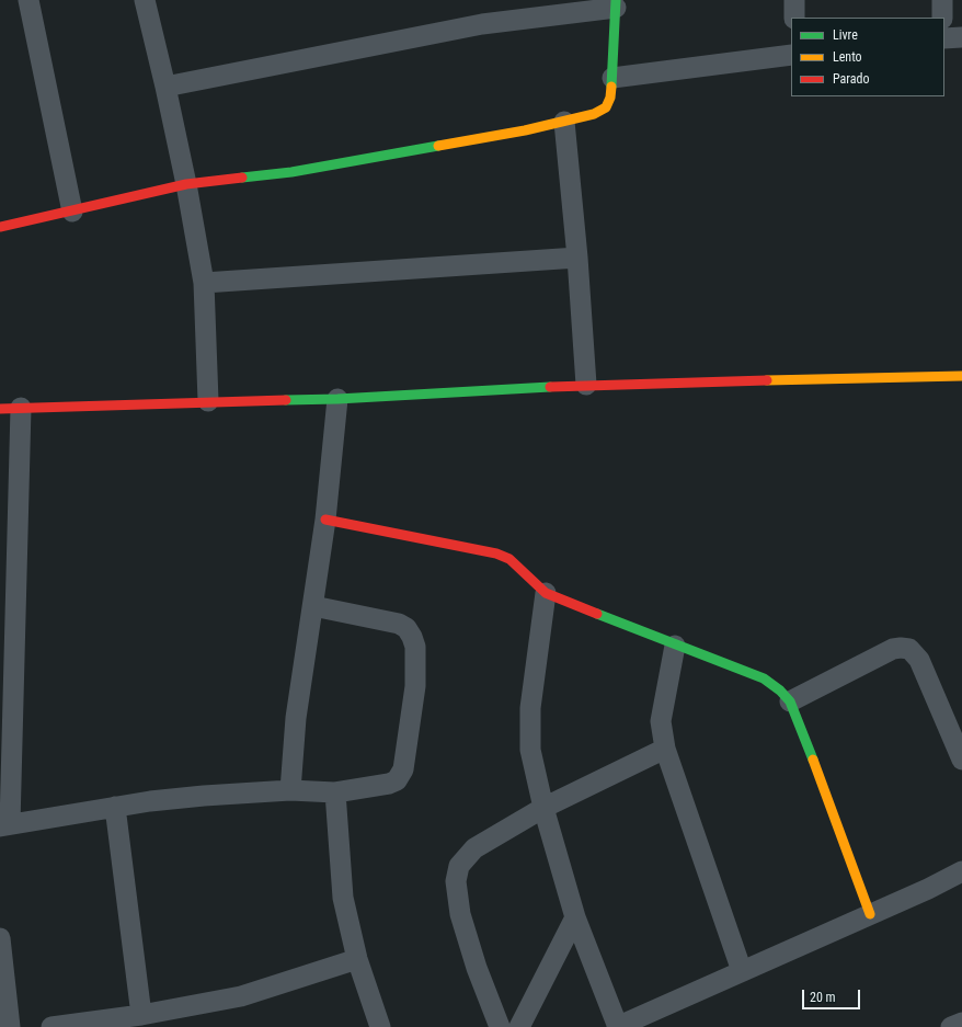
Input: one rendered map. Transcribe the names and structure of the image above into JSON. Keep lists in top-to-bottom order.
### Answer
{
  "legend": ["Livre", "Lento", "Parado"],
  "scale_bar": "20 m"
}
